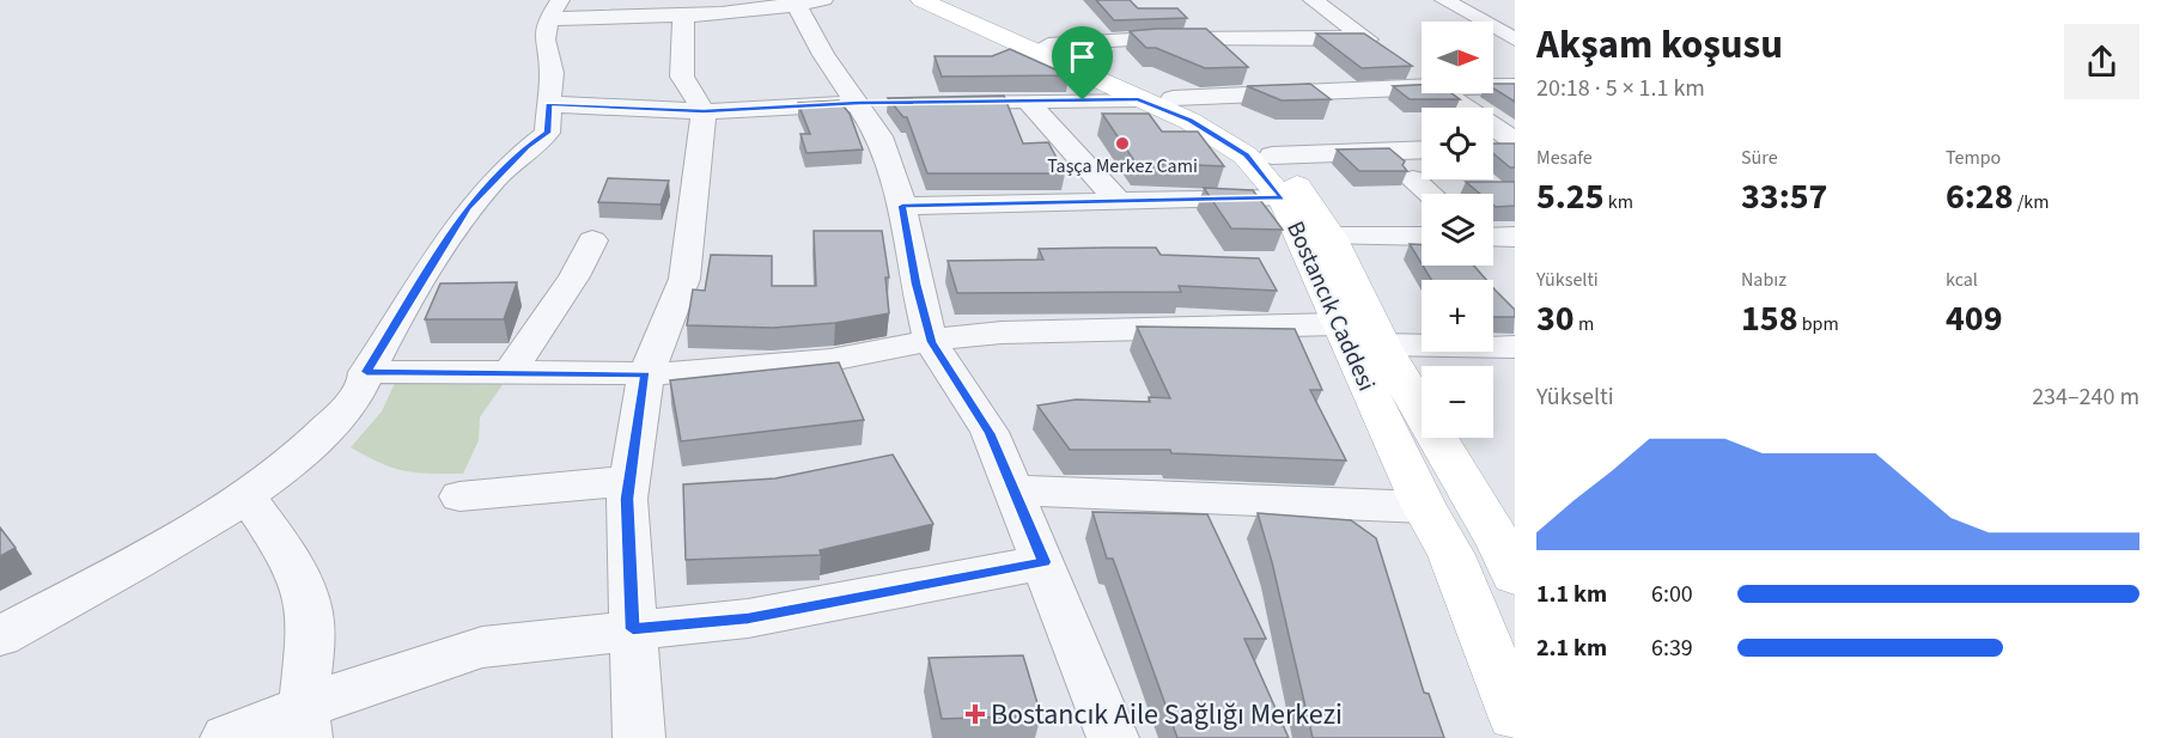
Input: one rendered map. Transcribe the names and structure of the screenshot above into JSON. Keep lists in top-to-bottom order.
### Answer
{
  "streets": {
    "main road": ["Bostancık Caddesi"]
  },
  "places": {
    "other": ["Taşça Merkez Cami"],
    "health": ["Bostancık Aile Sağlığı Merkezi"]
  },
  "north": "right",
  "page": {
    "heading": ["Akşam koşusu", "20:18 · 5 × 1.1 km"],
    "map_buttons": ["+", "−"],
    "stats": [
      ["Mesafe", "5.25 km"],
      ["Süre", "33:57"],
      ["Tempo", "6:28 /km"],
      ["Yükselti", "30 m"],
      ["Nabız", "158 bpm"],
      ["kcal", "409"]
    ],
    "chart": ["Yükselti", "234–240 m"],
    "list": [
      {
        "name": "1.1 km",
        "note": "6:00"
      },
      {
        "name": "2.1 km",
        "note": "6:39"
      }
    ]
  }
}
